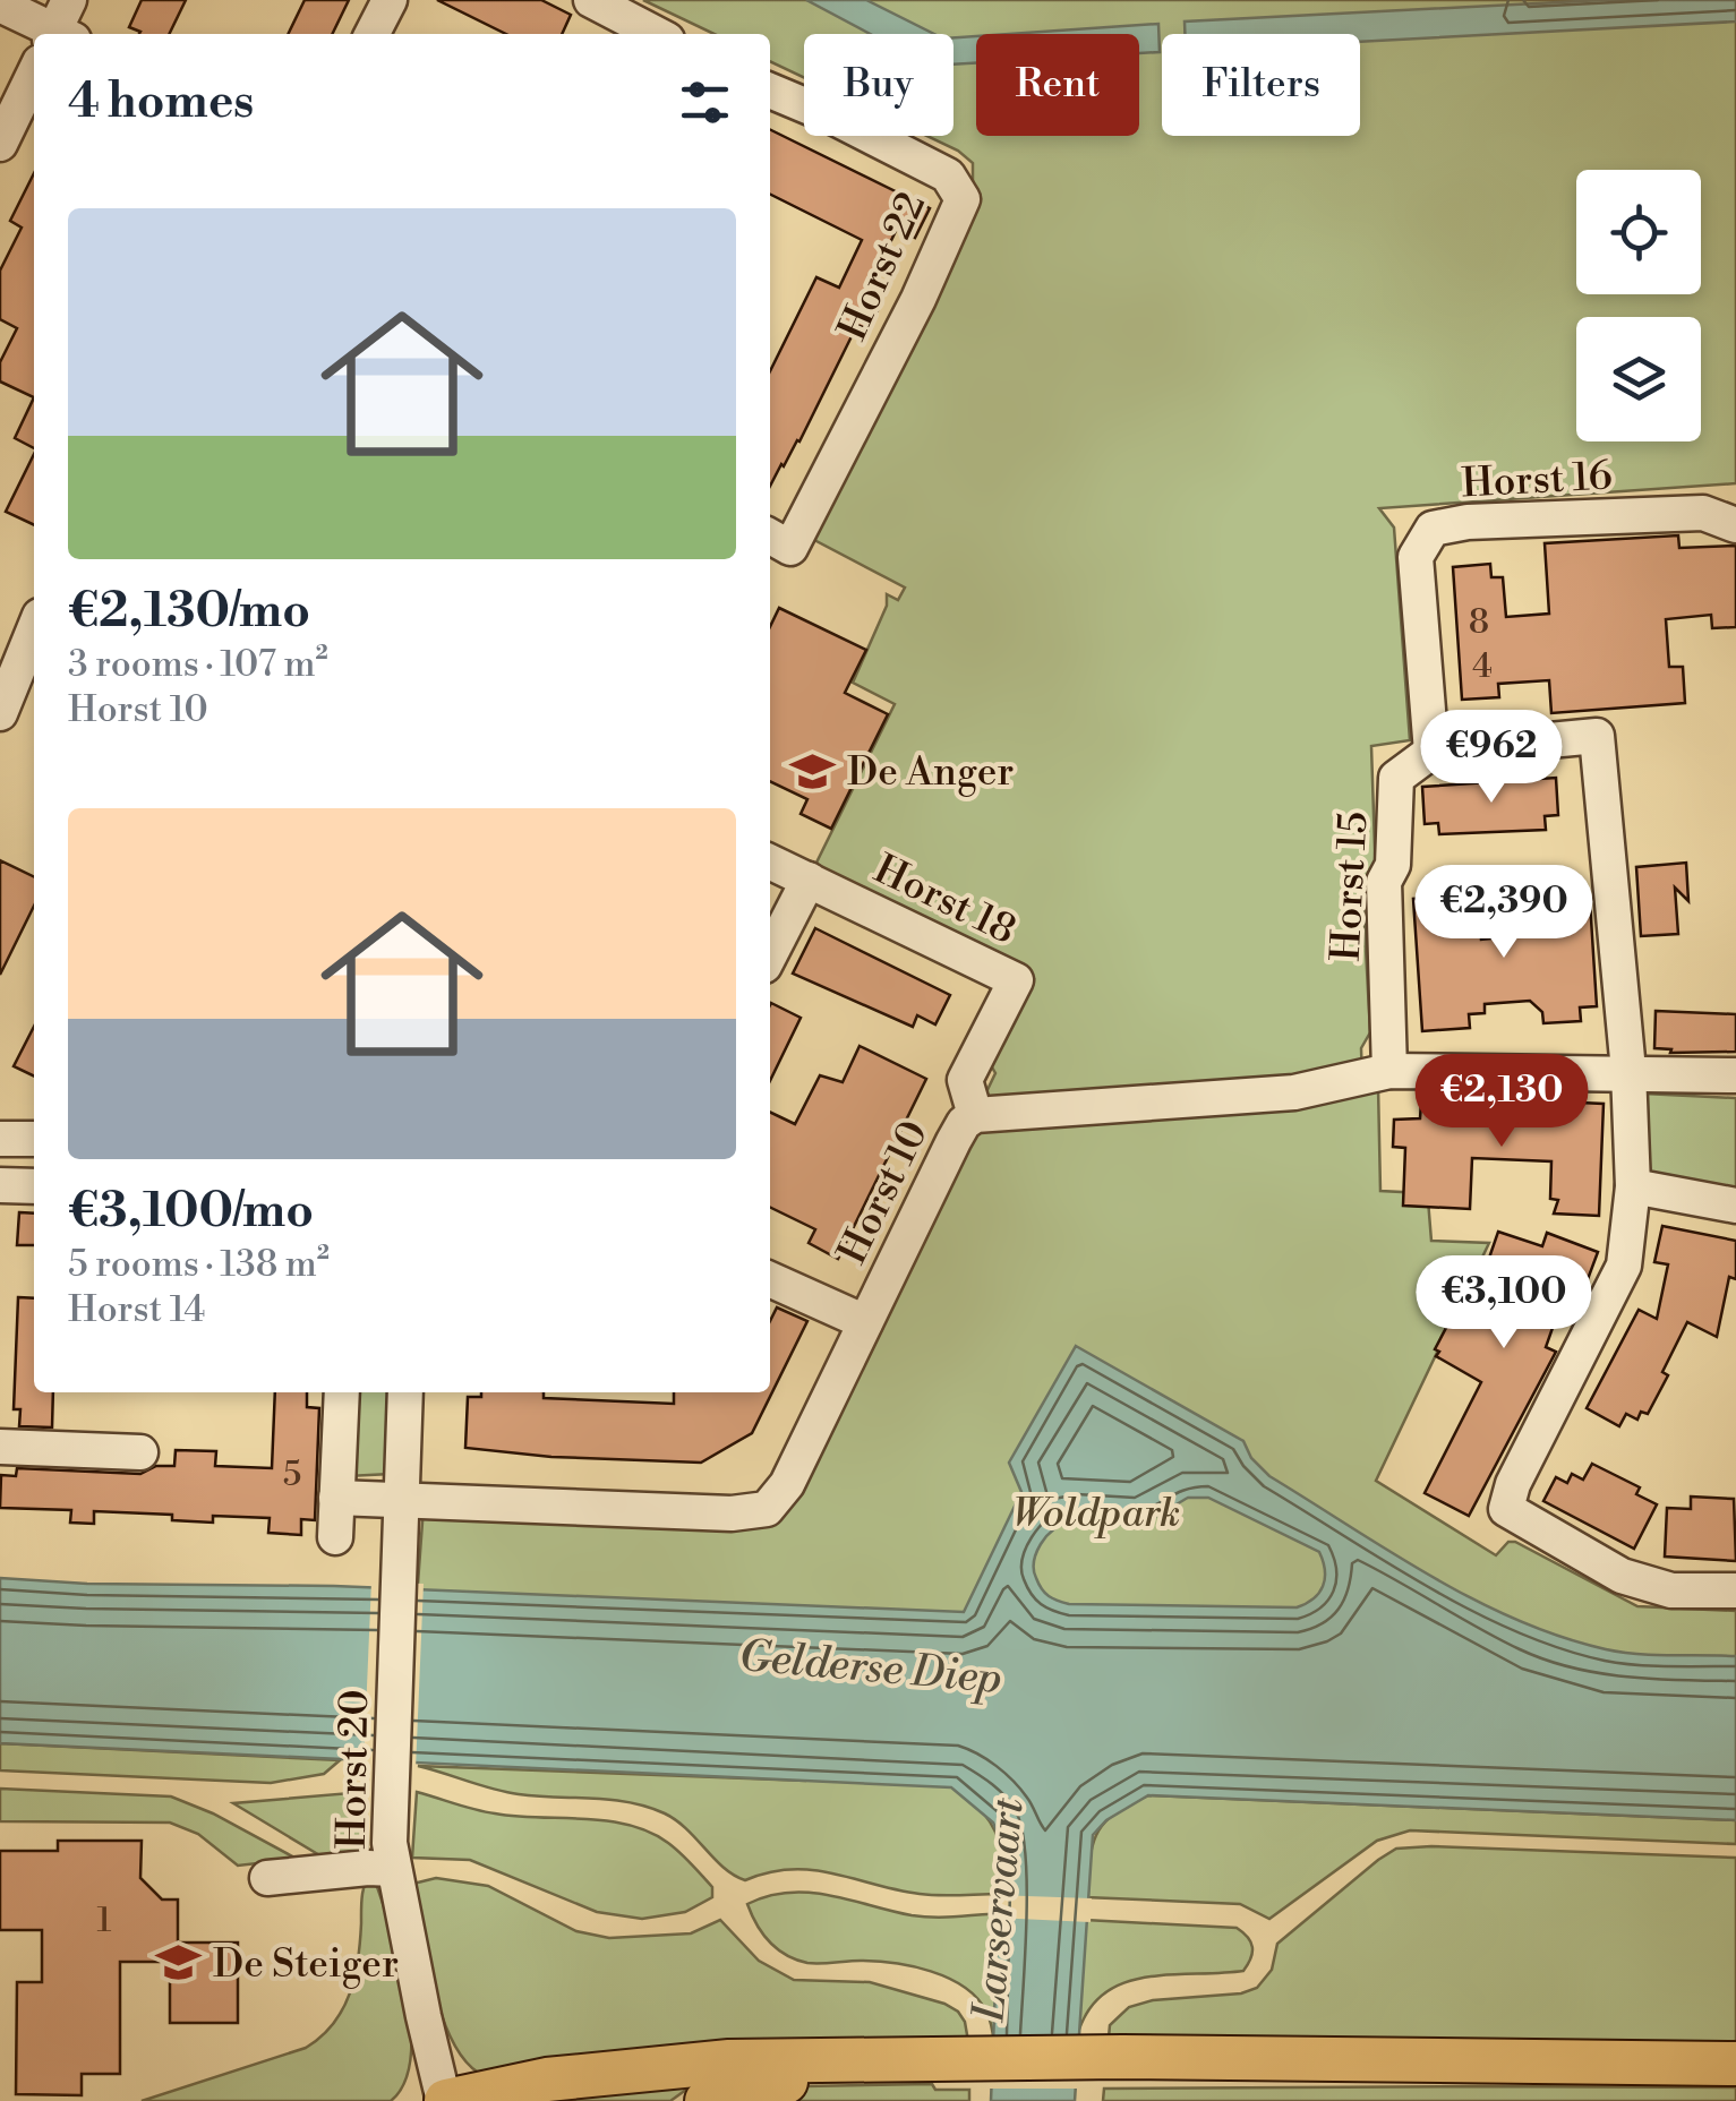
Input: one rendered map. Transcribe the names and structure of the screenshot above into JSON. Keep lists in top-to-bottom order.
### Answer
{
  "streets": {
    "street": [
      "Horst 22",
      "Horst 16",
      "Horst 15",
      "Horst 18",
      "Horst 10",
      "Horst 20"
    ]
  },
  "crossings": [
    ["Horst 16", "Horst 15"],
    ["Horst 15", "Horst 10"],
    ["Horst 18", "Horst 10"],
    ["Horst 10", "Horst 20"]
  ],
  "water": ["Gelderse Diep", "Larservaart"],
  "parks": ["Woldpark"],
  "places": {
    "school or university": ["De Anger", "De Steiger"]
  },
  "house_numbers": [
    "8",
    "4",
    "5",
    "1"
  ],
  "page": {
    "chip": ["Buy", "Rent", "Filters"],
    "heading": "4 homes",
    "list": [
      {
        "name": "€2,130/mo",
        "note": "3 rooms · 107 m² · Horst 10"
      },
      {
        "name": "€3,100/mo",
        "note": "5 rooms · 138 m² · Horst 14"
      }
    ],
    "price": [
      "€962",
      "€2,390",
      "€2,130",
      "€3,100"
    ]
  }
}
